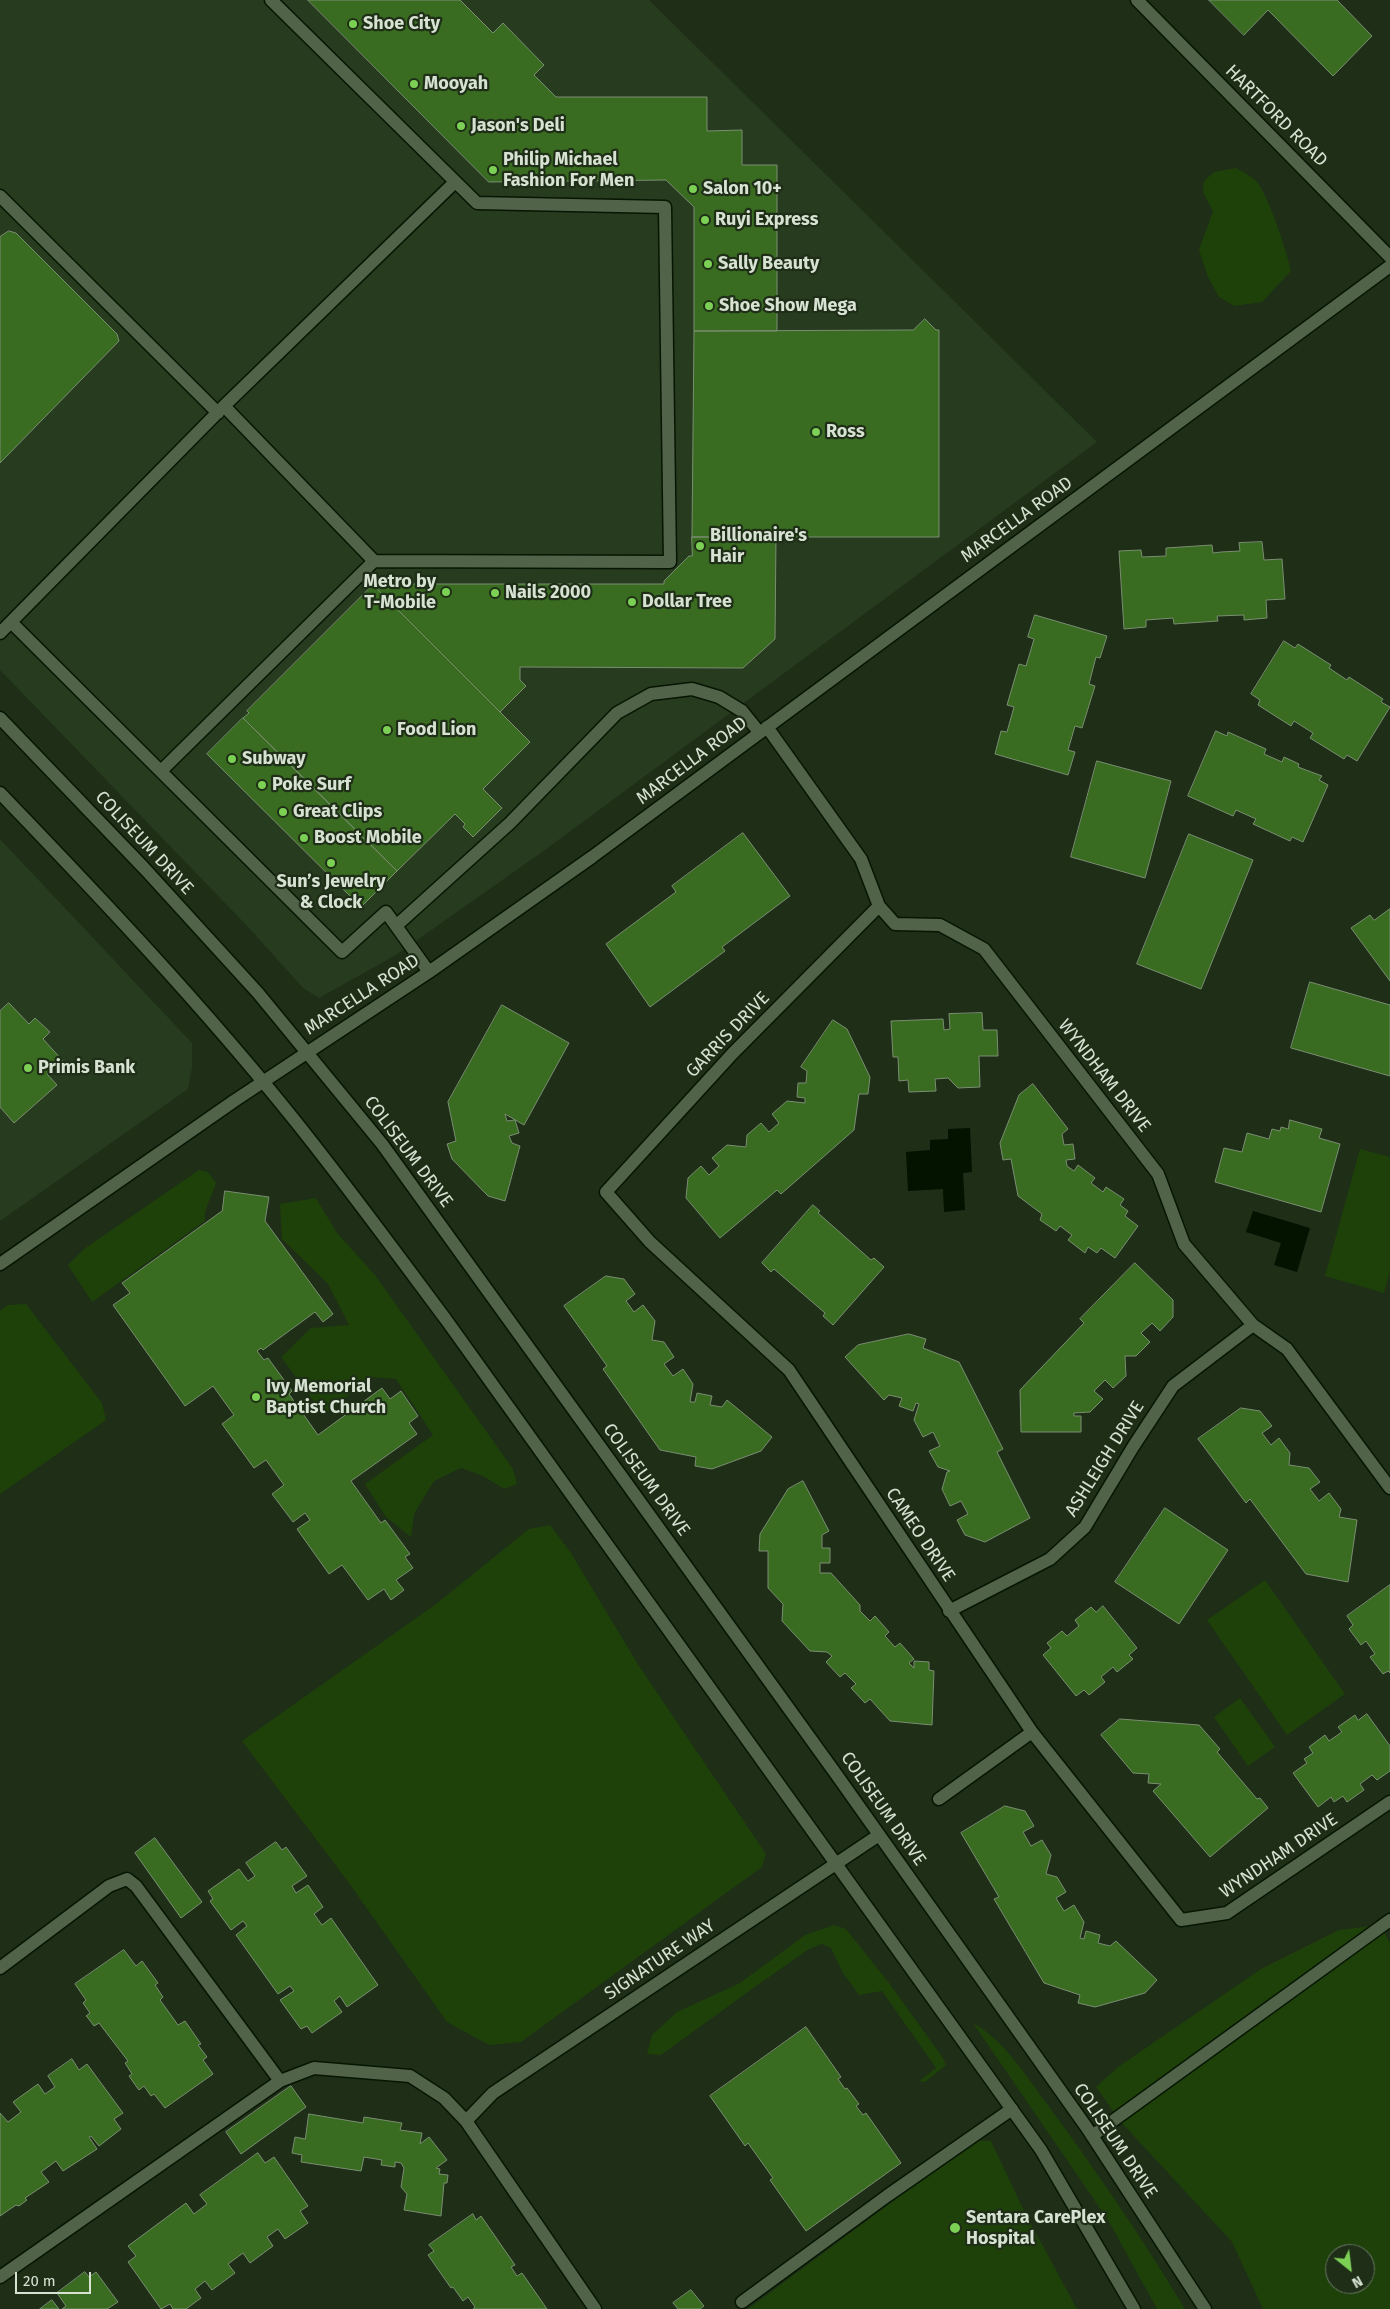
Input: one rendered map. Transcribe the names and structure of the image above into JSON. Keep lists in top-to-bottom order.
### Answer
{
  "streets": {
    "street": [
      "HARTFORD ROAD",
      "MARCELLA ROAD",
      "COLISEUM DRIVE",
      "GARRIS DRIVE",
      "WYNDHAM DRIVE",
      "ASHLEIGH DRIVE",
      "CAMEO DRIVE",
      "SIGNATURE WAY"
    ]
  },
  "crossings": [
    ["MARCELLA ROAD", "COLISEUM DRIVE"],
    ["MARCELLA ROAD", "WYNDHAM DRIVE"],
    ["COLISEUM DRIVE", "SIGNATURE WAY"],
    ["GARRIS DRIVE", "WYNDHAM DRIVE"],
    ["GARRIS DRIVE", "CAMEO DRIVE"],
    ["WYNDHAM DRIVE", "ASHLEIGH DRIVE"],
    ["WYNDHAM DRIVE", "CAMEO DRIVE"],
    ["ASHLEIGH DRIVE", "CAMEO DRIVE"]
  ],
  "places": [
    "Shoe City",
    "Mooyah",
    "Jason's Deli",
    "Philip Michael Fashion For Men",
    "Salon 10+",
    "Ruyi Express",
    "Sally Beauty",
    "Shoe Show Mega",
    "Ross",
    "Billionaire's Hair",
    "Metro by T-Mobile",
    "Nails 2000",
    "Dollar Tree",
    "Food Lion",
    "Subway",
    "Poke Surf",
    "Great Clips",
    "Boost Mobile",
    "Sun’s Jewelry & Clock",
    "Primis Bank",
    "Ivy Memorial Baptist Church",
    "Sentara CarePlex Hospital"
  ],
  "scale_bar": "20 m",
  "north": "bottom right"
}
